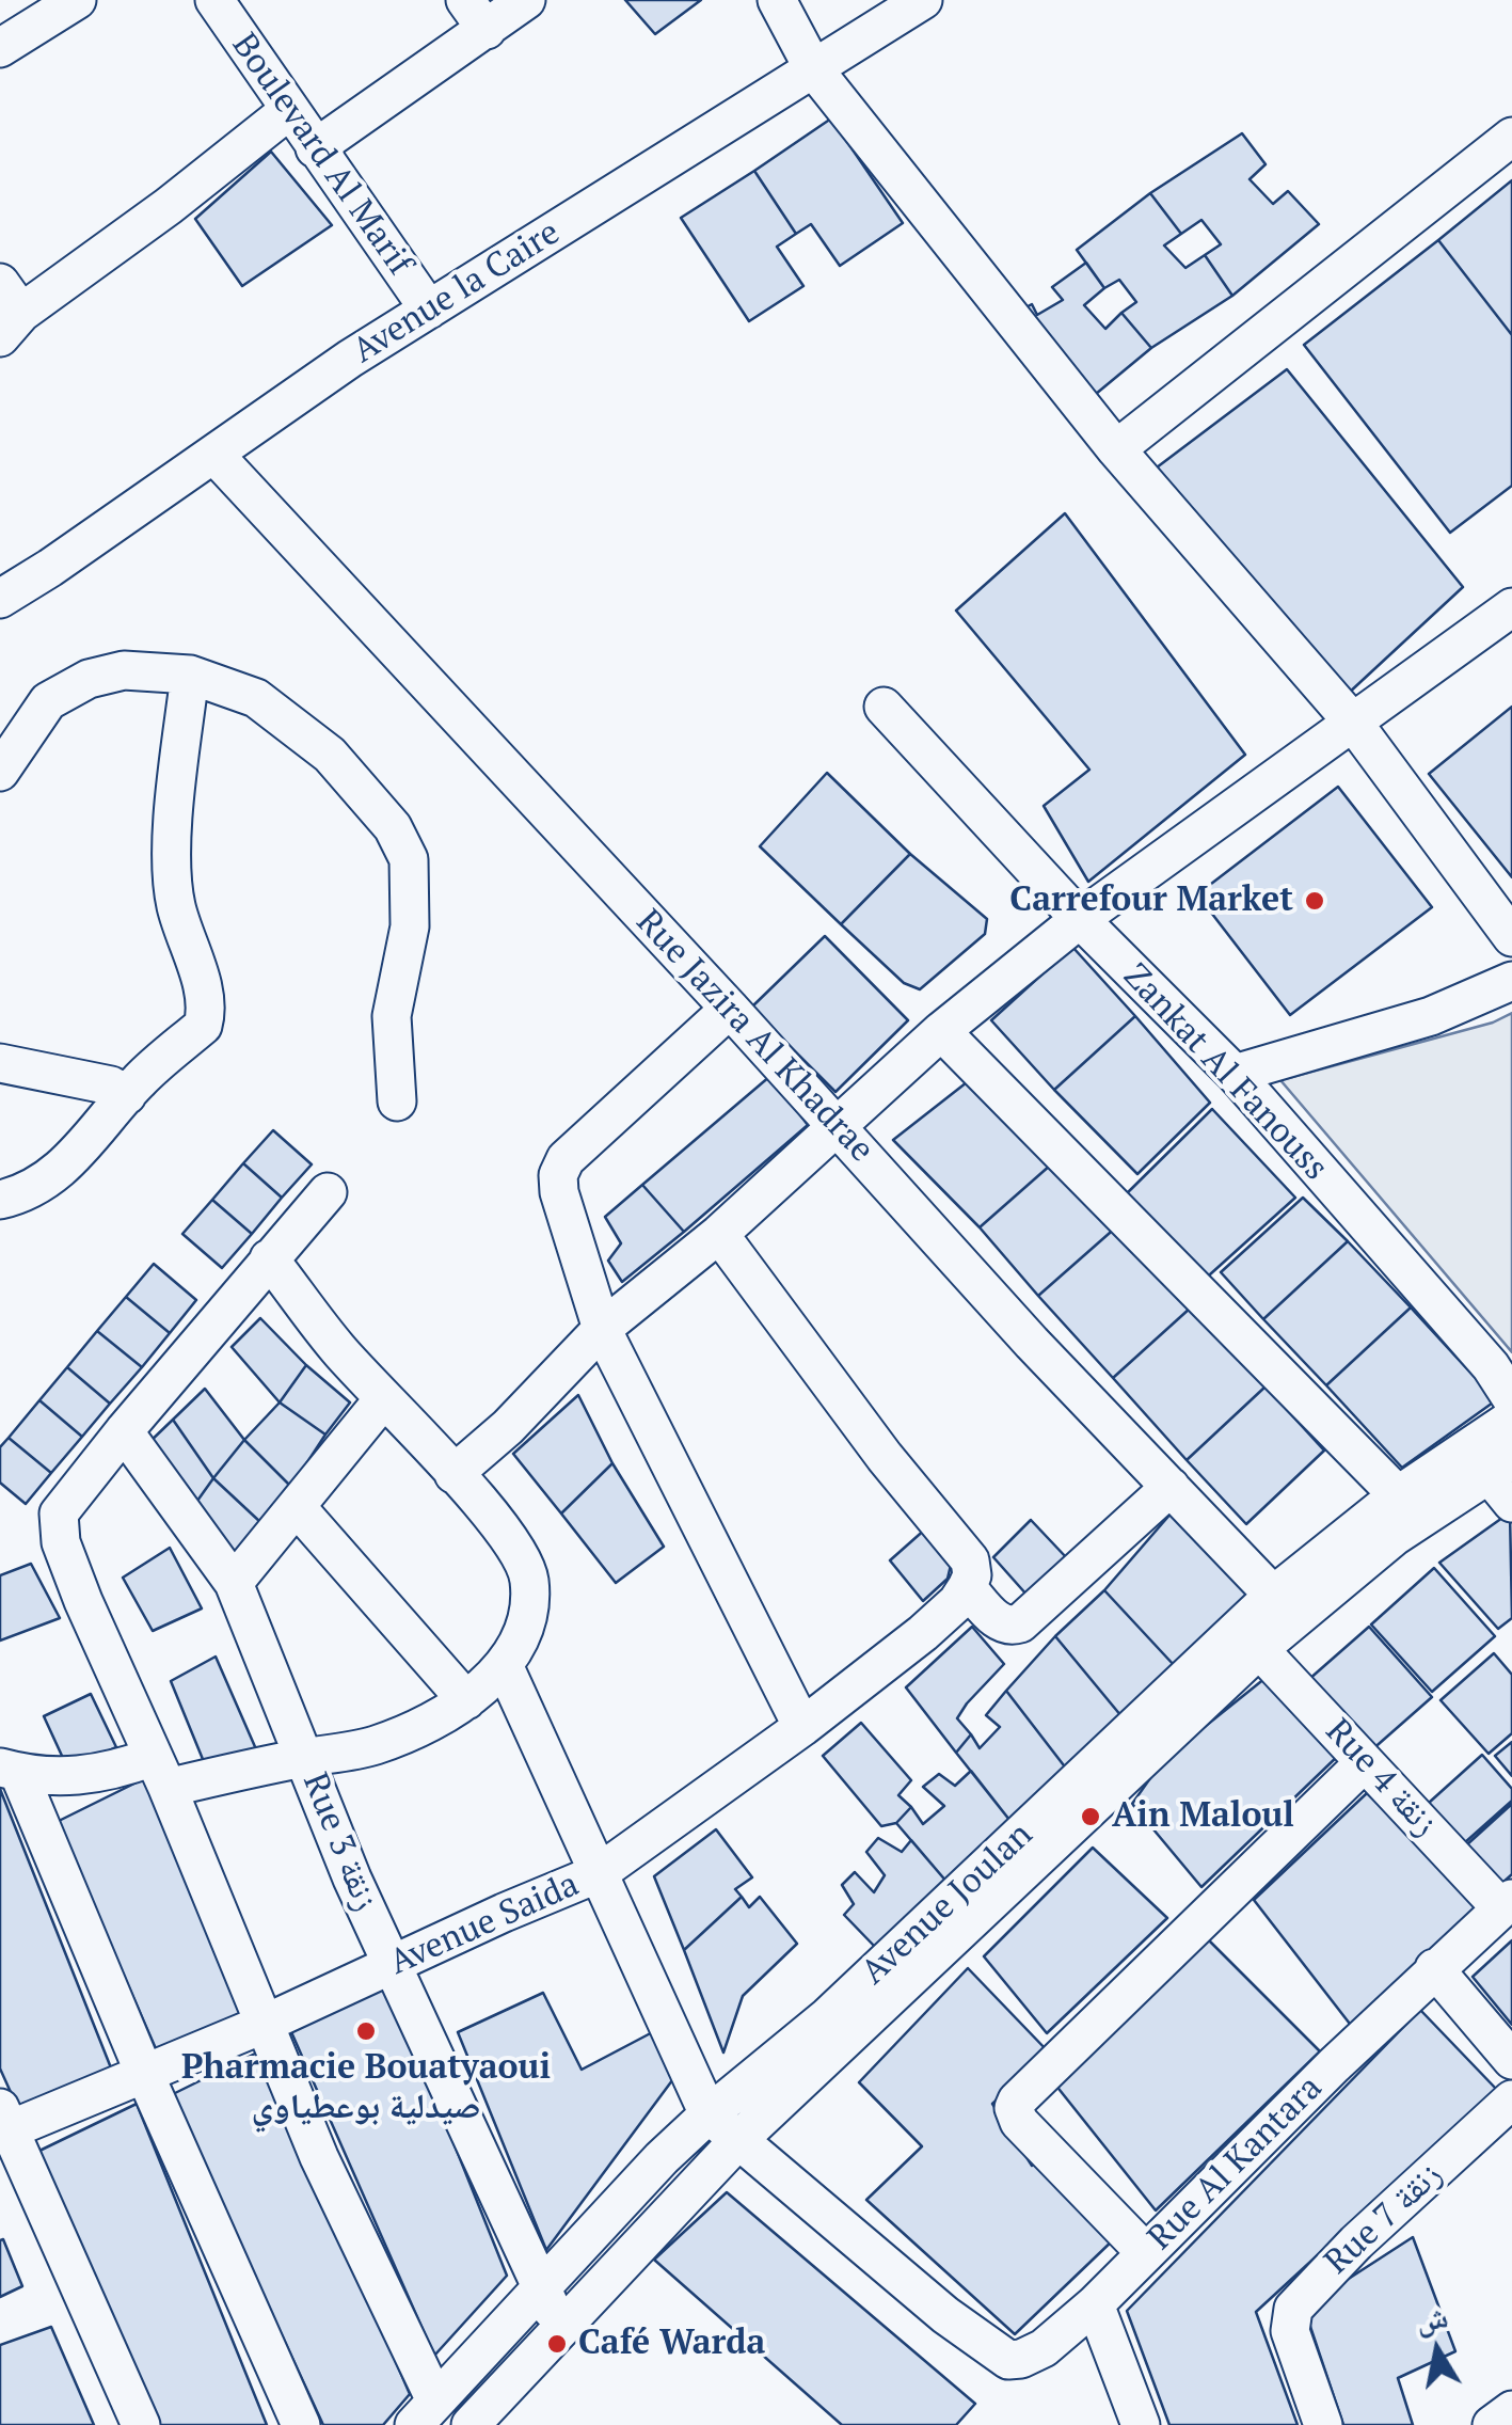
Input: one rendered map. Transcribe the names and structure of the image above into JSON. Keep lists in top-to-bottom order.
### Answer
{
  "streets": {
    "street": [
      "Boulevard Al Marif",
      "Avenue la Caire",
      "Rue Jazira Al Khadrae",
      "Zankat Al Fanouss",
      "Rue 4 زنقة",
      "Rue 3 زنقة",
      "Avenue Joulan",
      "Avenue Saida",
      "Rue Al Kantara",
      "Rue 7 زنقة"
    ]
  },
  "crossings": [
    ["Boulevard Al Marif", "Avenue la Caire"],
    ["Avenue la Caire", "Rue Jazira Al Khadrae"],
    ["Rue Jazira Al Khadrae", "Avenue Joulan"],
    ["Rue 4 زنقة", "Avenue Joulan"],
    ["Rue 4 زنقة", "Rue Al Kantara"],
    ["Rue 3 زنقة", "Avenue Joulan"],
    ["Rue 3 زنقة", "Avenue Saida"],
    ["Avenue Joulan", "Rue Al Kantara"]
  ],
  "places": [
    "Carrefour Market",
    "Ain Maloul",
    "Pharmacie Bouatyaoui صيدلية بوعطياوي",
    "Café Warda"
  ],
  "north": "top"
}
